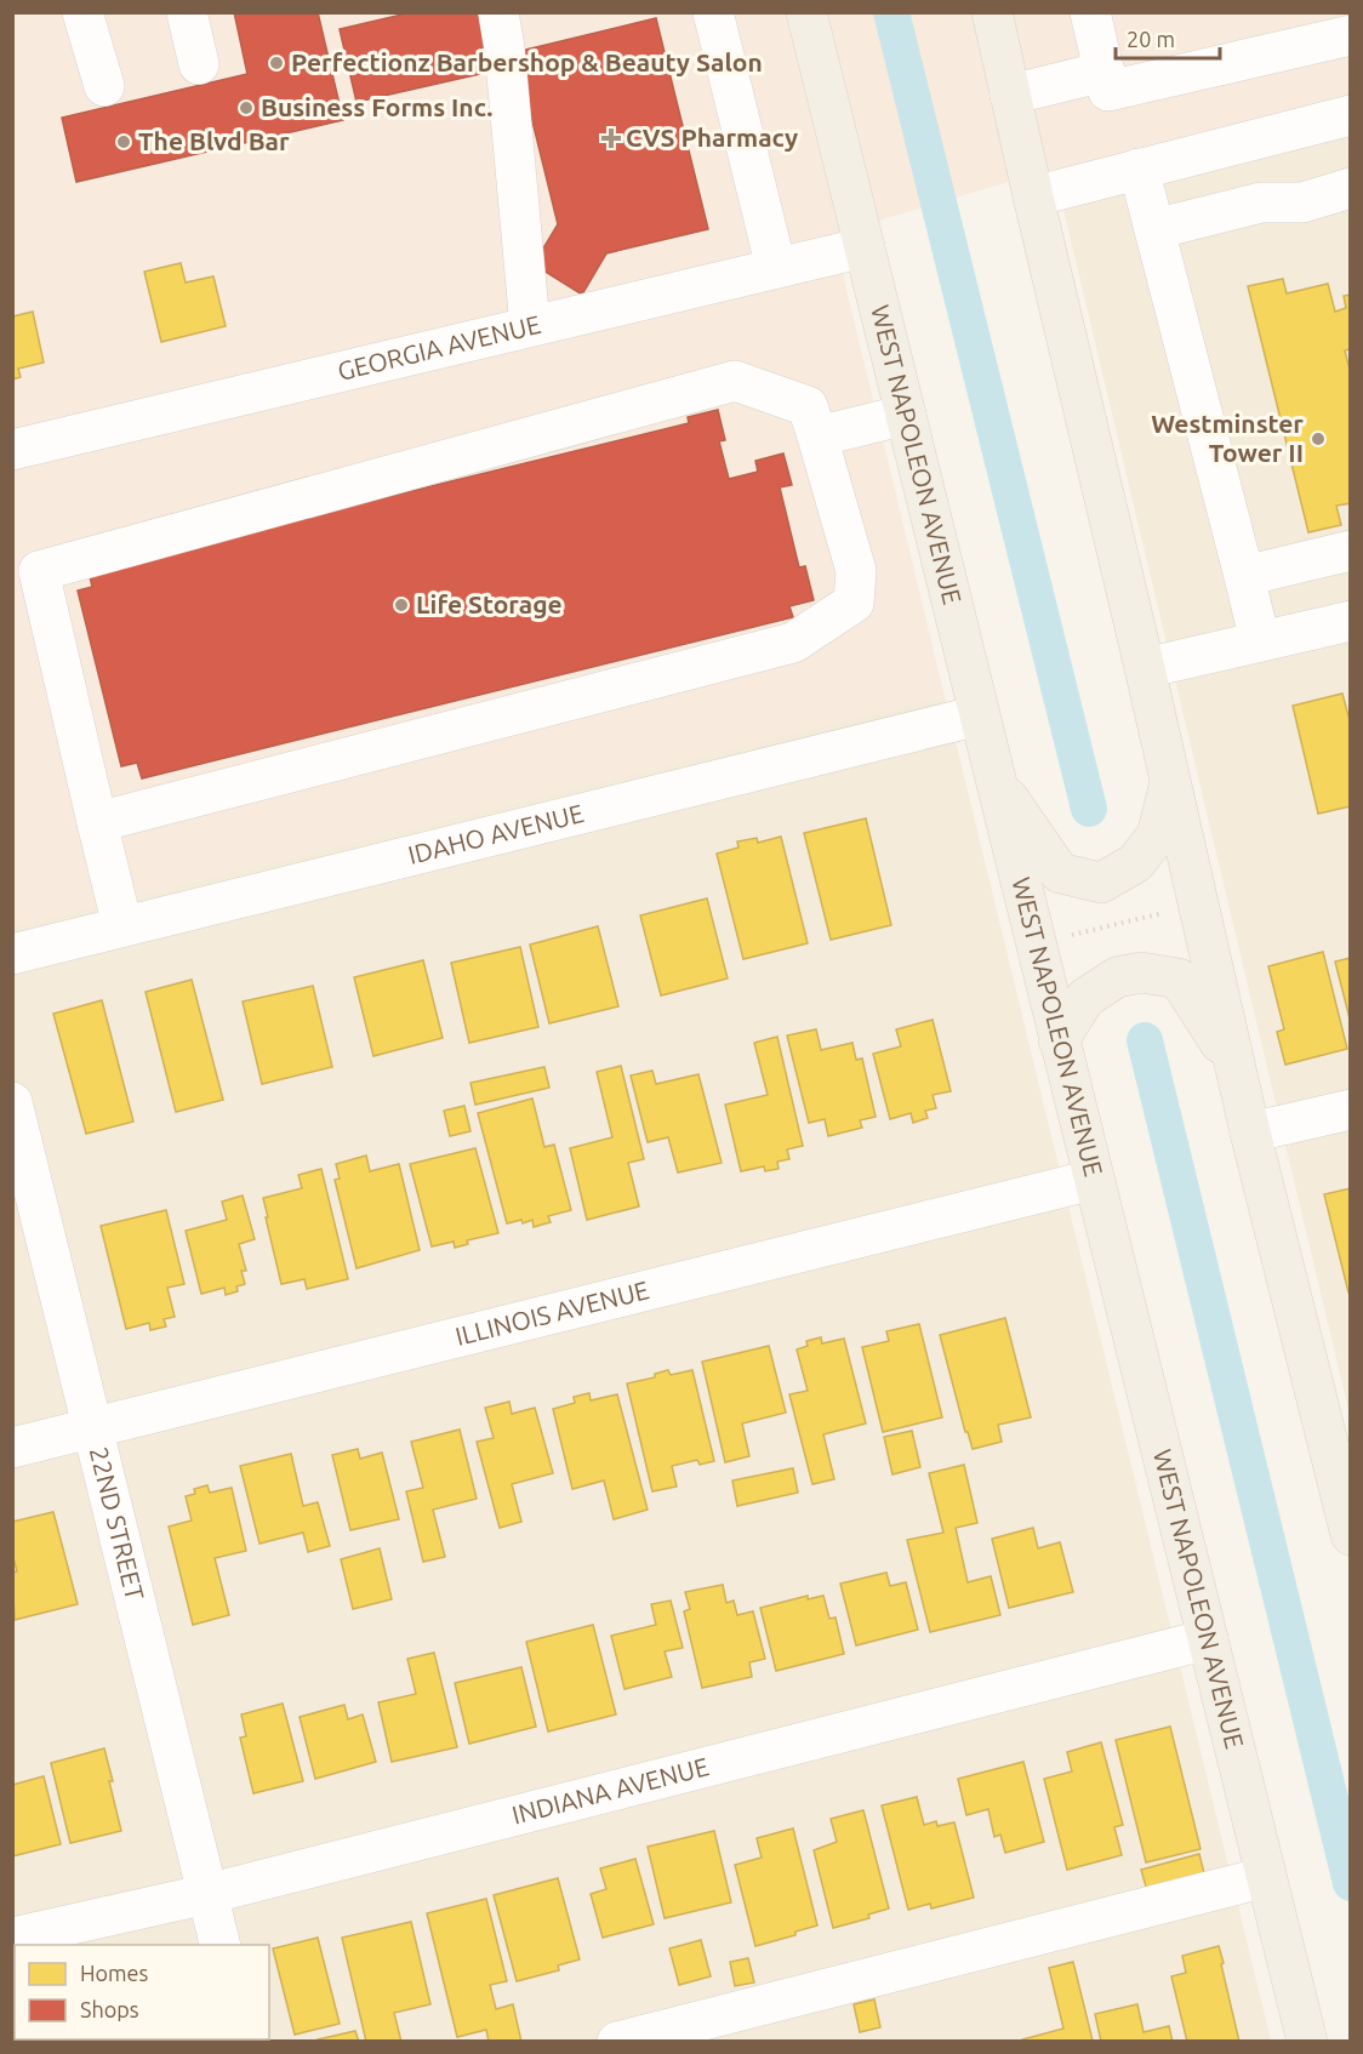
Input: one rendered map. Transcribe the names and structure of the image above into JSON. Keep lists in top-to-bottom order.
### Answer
{
  "streets": {
    "main road": ["WEST NAPOLEON AVENUE"],
    "street": [
      "GEORGIA AVENUE",
      "IDAHO AVENUE",
      "ILLINOIS AVENUE",
      "22ND STREET",
      "INDIANA AVENUE"
    ]
  },
  "crossings": [
    ["GEORGIA AVENUE", "WEST NAPOLEON AVENUE"],
    ["WEST NAPOLEON AVENUE", "IDAHO AVENUE"],
    ["WEST NAPOLEON AVENUE", "ILLINOIS AVENUE"],
    ["WEST NAPOLEON AVENUE", "INDIANA AVENUE"],
    ["ILLINOIS AVENUE", "22ND STREET"],
    ["22ND STREET", "INDIANA AVENUE"]
  ],
  "places": {
    "other": [
      "Perfectionz Barbershop & Beauty Salon",
      "Business Forms Inc.",
      "The Blvd Bar",
      "Westminster Tower II",
      "Life Storage"
    ],
    "health": ["CVS Pharmacy"]
  },
  "legend": ["Homes", "Shops"],
  "scale_bar": "20 m"
}
